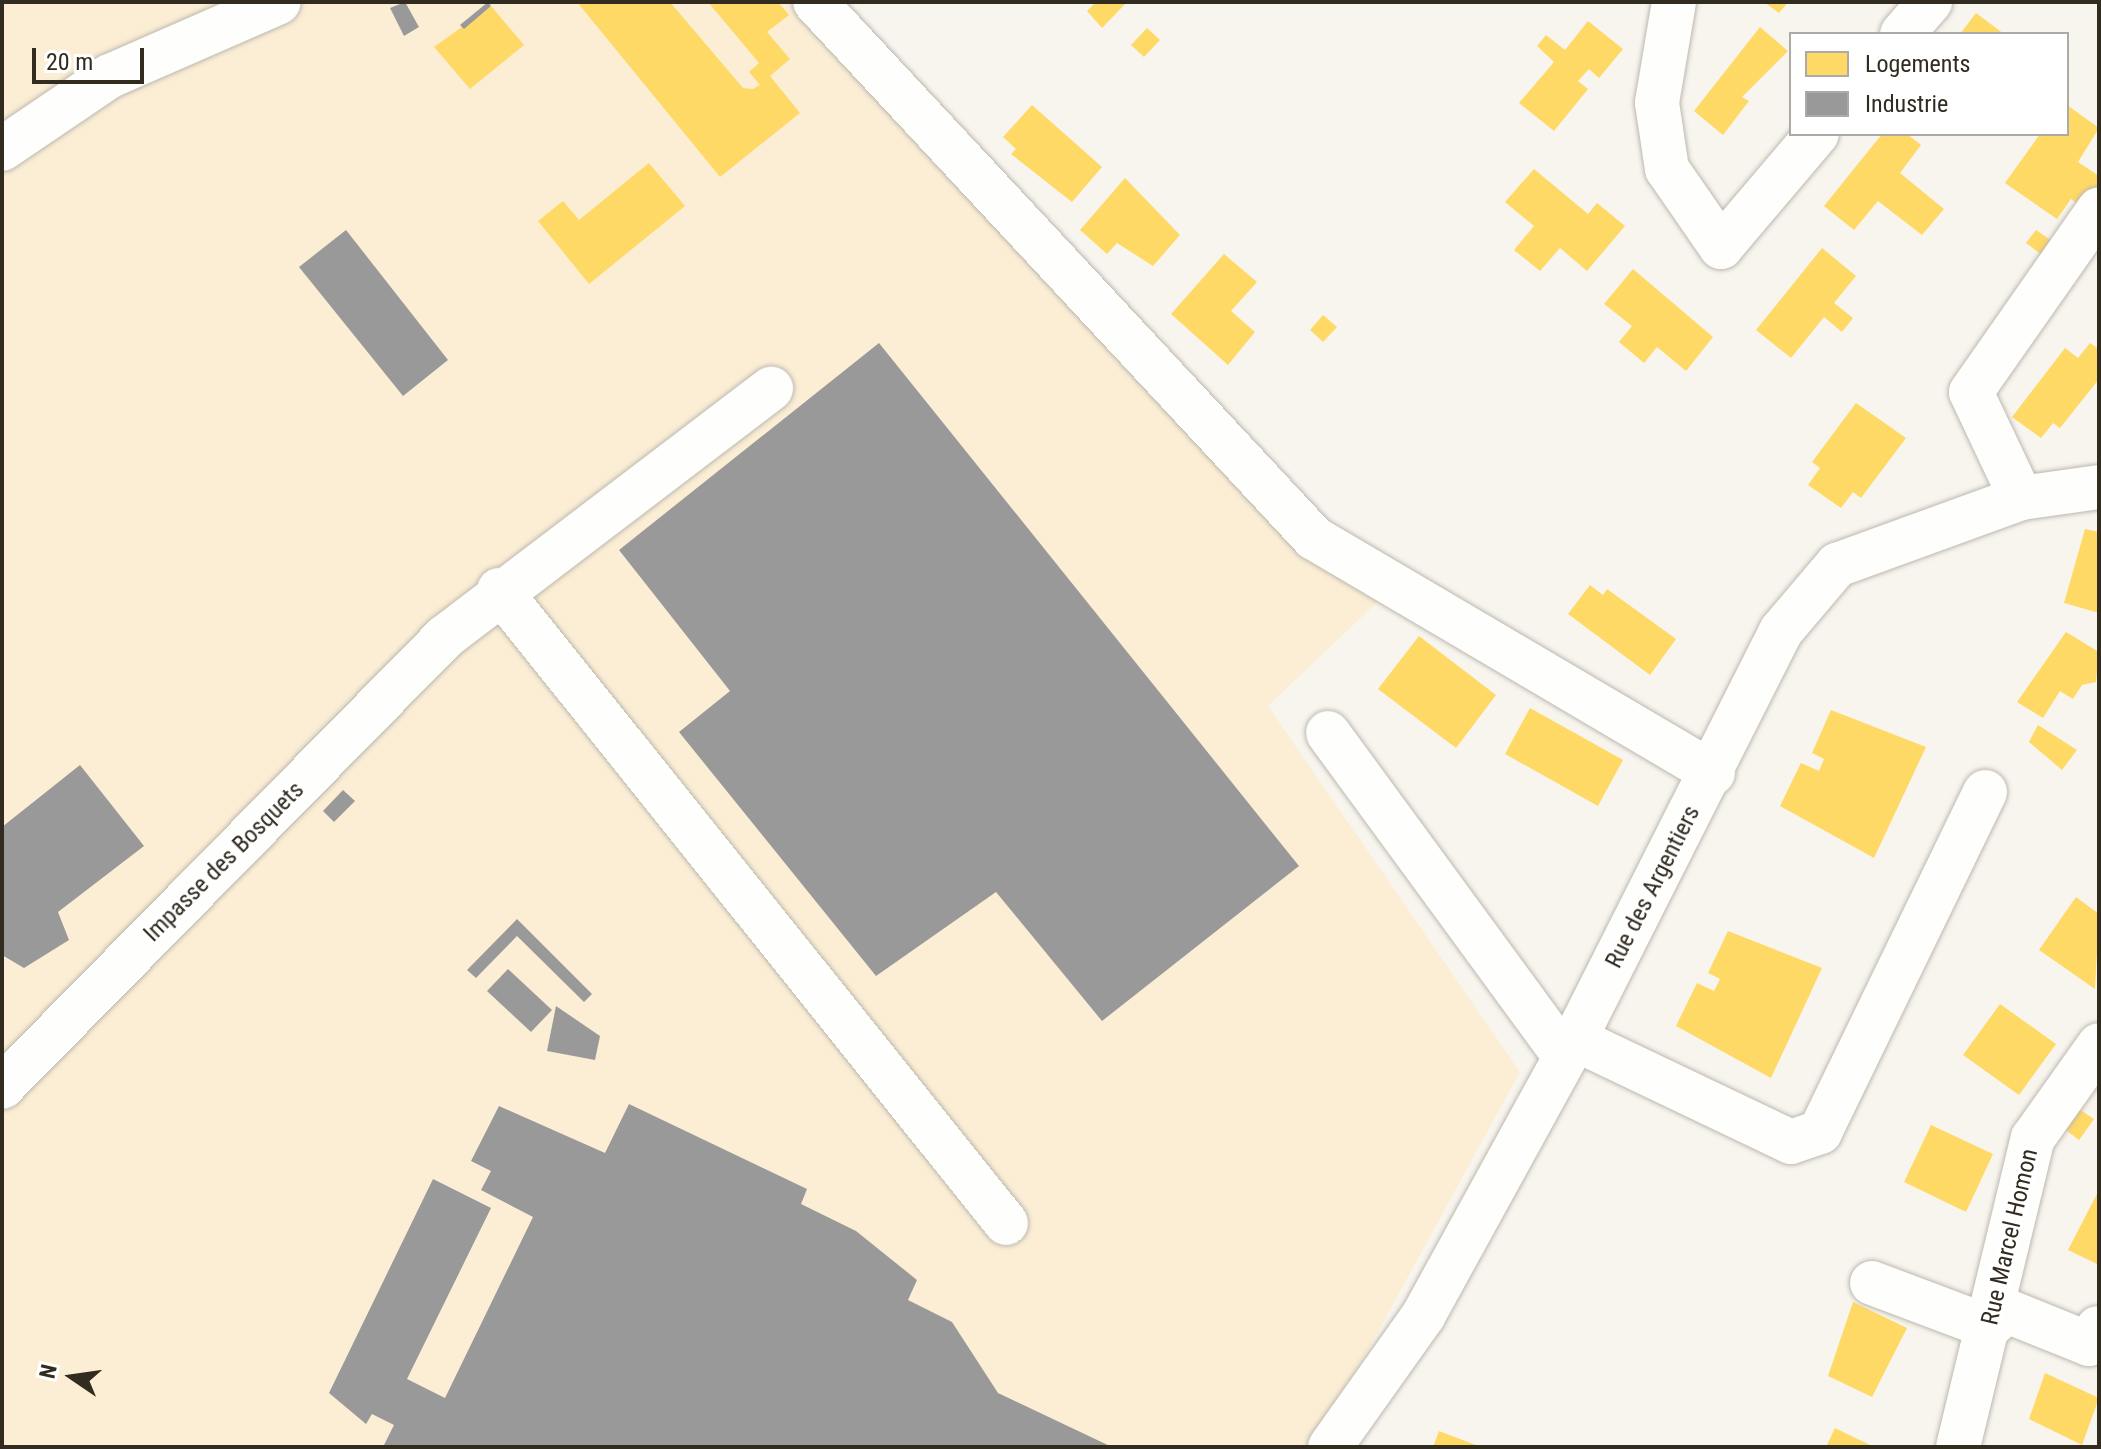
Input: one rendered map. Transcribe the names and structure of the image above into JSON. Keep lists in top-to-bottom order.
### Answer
{
  "streets": {
    "street": ["Impasse des Bosquets", "Rue des Argentiers", "Rue Marcel Homon"]
  },
  "legend": ["Logements", "Industrie"],
  "scale_bar": "20 m",
  "north": "left"
}
